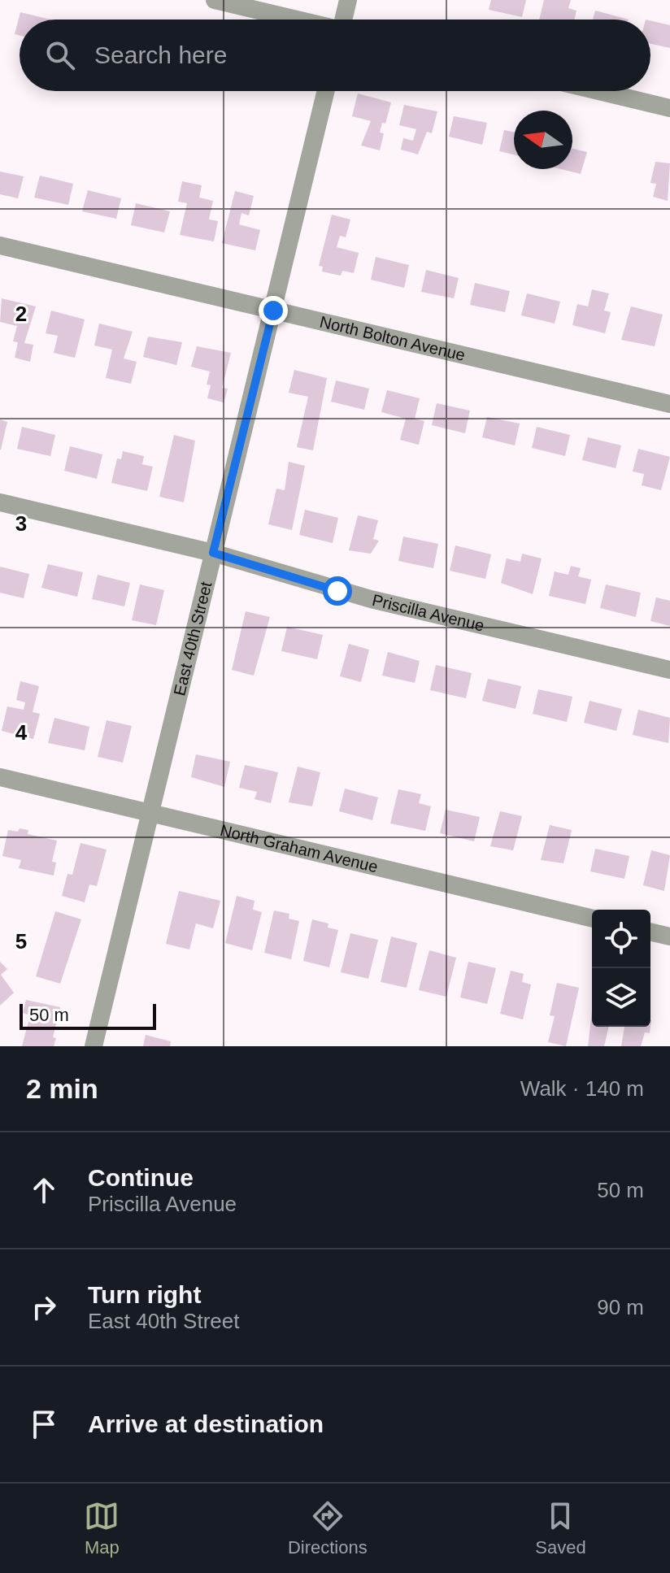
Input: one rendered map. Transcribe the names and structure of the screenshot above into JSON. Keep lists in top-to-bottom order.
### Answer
{
  "streets": {
    "street": [
      "North Bolton Avenue",
      "Priscilla Avenue",
      "East 40th Street",
      "North Graham Avenue"
    ]
  },
  "crossings": [
    ["North Bolton Avenue", "East 40th Street"],
    ["Priscilla Avenue", "East 40th Street"],
    ["East 40th Street", "North Graham Avenue"]
  ],
  "scale_bar": "50 m",
  "north": "left",
  "page": {
    "search": "Search here",
    "scale": "50 m",
    "heading": ["2 min", "Walk · 140 m"],
    "list": [
      ["Continue", "Priscilla Avenue", "50 m"],
      ["Turn right", "East 40th Street", "90 m"],
      "Arrive at destination"
    ],
    "nav": ["Map", "Directions", "Saved"]
  },
  "grid": {
    "rows": [
      "2",
      "3",
      "4",
      "5"
    ]
  }
}
